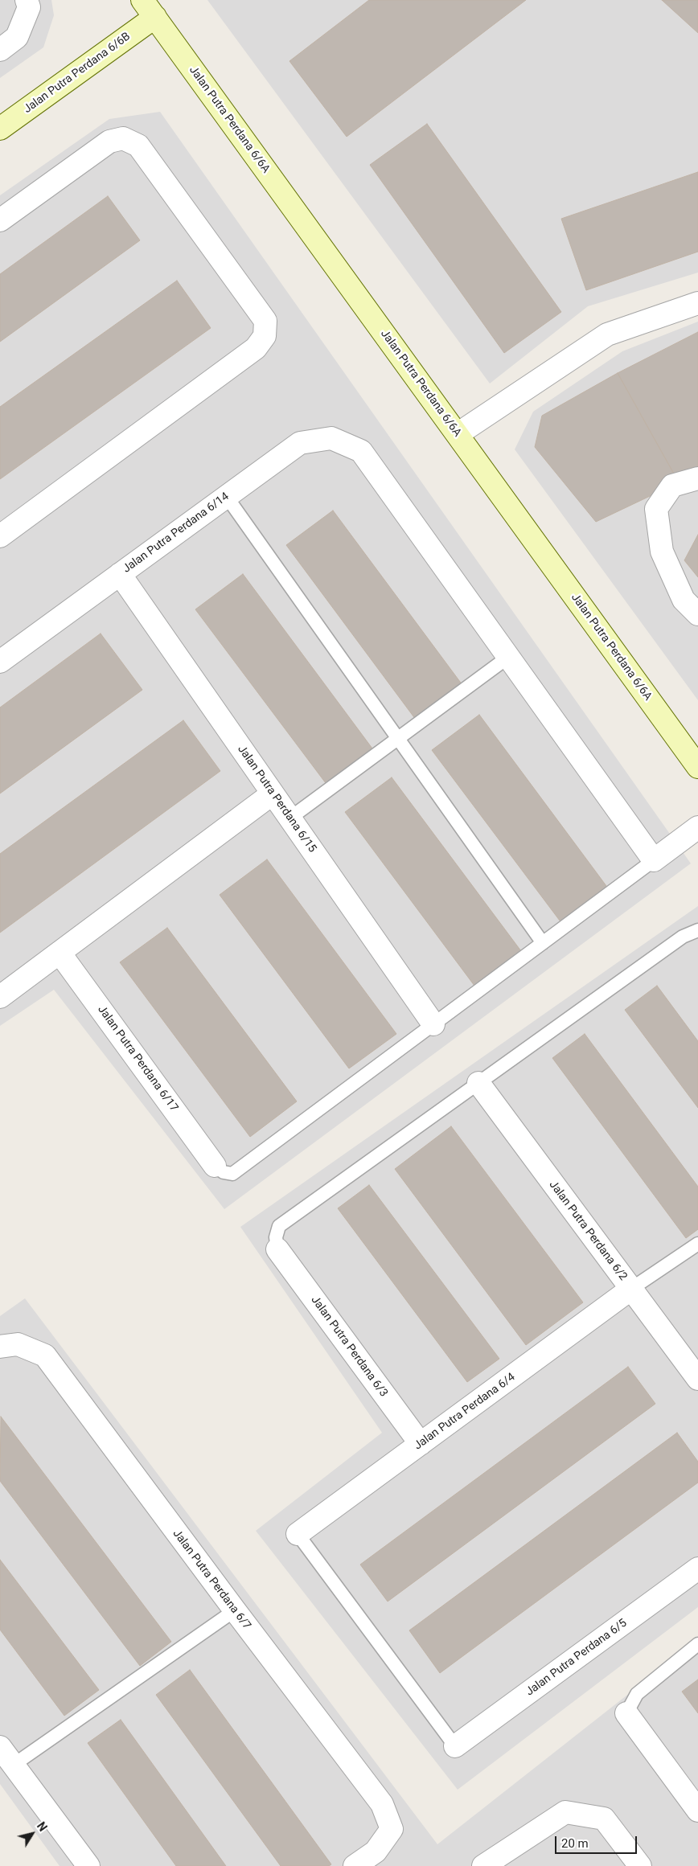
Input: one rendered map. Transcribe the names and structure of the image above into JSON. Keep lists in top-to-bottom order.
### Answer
{
  "streets": {
    "street": [
      "Jalan Putra Perdana 6/6B",
      "Jalan Putra Perdana 6/6A",
      "Jalan Putra Perdana 6/14",
      "Jalan Putra Perdana 6/15",
      "Jalan Putra Perdana 6/17",
      "Jalan Putra Perdana 6/2",
      "Jalan Putra Perdana 6/3",
      "Jalan Putra Perdana 6/4",
      "Jalan Putra Perdana 6/7",
      "Jalan Putra Perdana 6/5"
    ]
  },
  "crossings": [
    ["Jalan Putra Perdana 6/6B", "Jalan Putra Perdana 6/6A"],
    ["Jalan Putra Perdana 6/14", "Jalan Putra Perdana 6/15"],
    ["Jalan Putra Perdana 6/2", "Jalan Putra Perdana 6/4"],
    ["Jalan Putra Perdana 6/3", "Jalan Putra Perdana 6/4"]
  ],
  "scale_bar": "20 m",
  "north": "top right"
}
